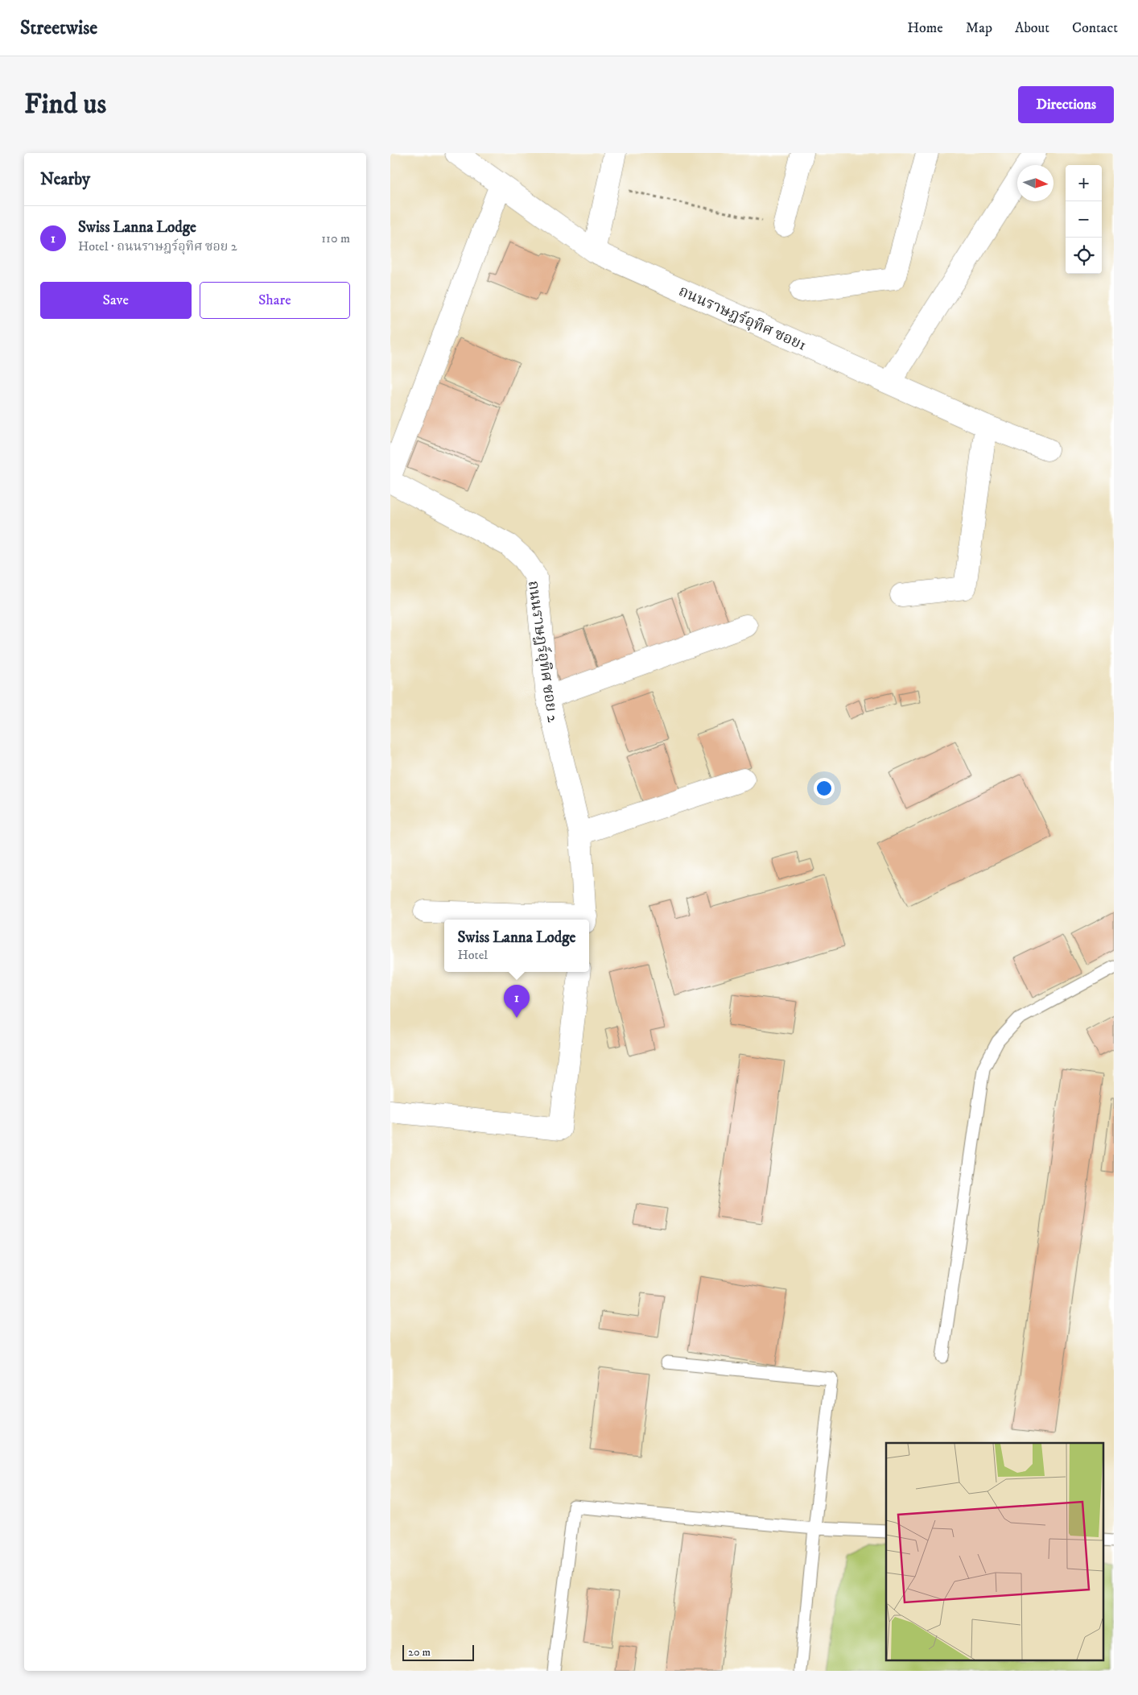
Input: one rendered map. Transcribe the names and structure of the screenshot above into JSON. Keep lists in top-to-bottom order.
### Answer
{
  "streets": {
    "street": ["ถนนราษฎร์อุทิศ ซอย1", "ถนนราษฎร์อุทิศ ซอย 2"]
  },
  "scale_bar": "20 m",
  "north": "right",
  "page": {
    "header": "Streetwise",
    "nav": [
      "Home",
      "Map",
      "About",
      "Contact"
    ],
    "buttons": [
      "Directions",
      ["Save", "Share"]
    ],
    "title": "Find us",
    "heading": "Nearby",
    "map_buttons": ["+", "−"],
    "list": [
      {
        "mark": "1",
        "name": "Swiss Lanna Lodge",
        "note": "Hotel · ถนนราษฎร์อุทิศ ซอย 2",
        "value": "110 m"
      }
    ],
    "popup": ["Swiss Lanna Lodge", "Hotel"],
    "pins": "1",
    "scale": "20 m"
  }
}
